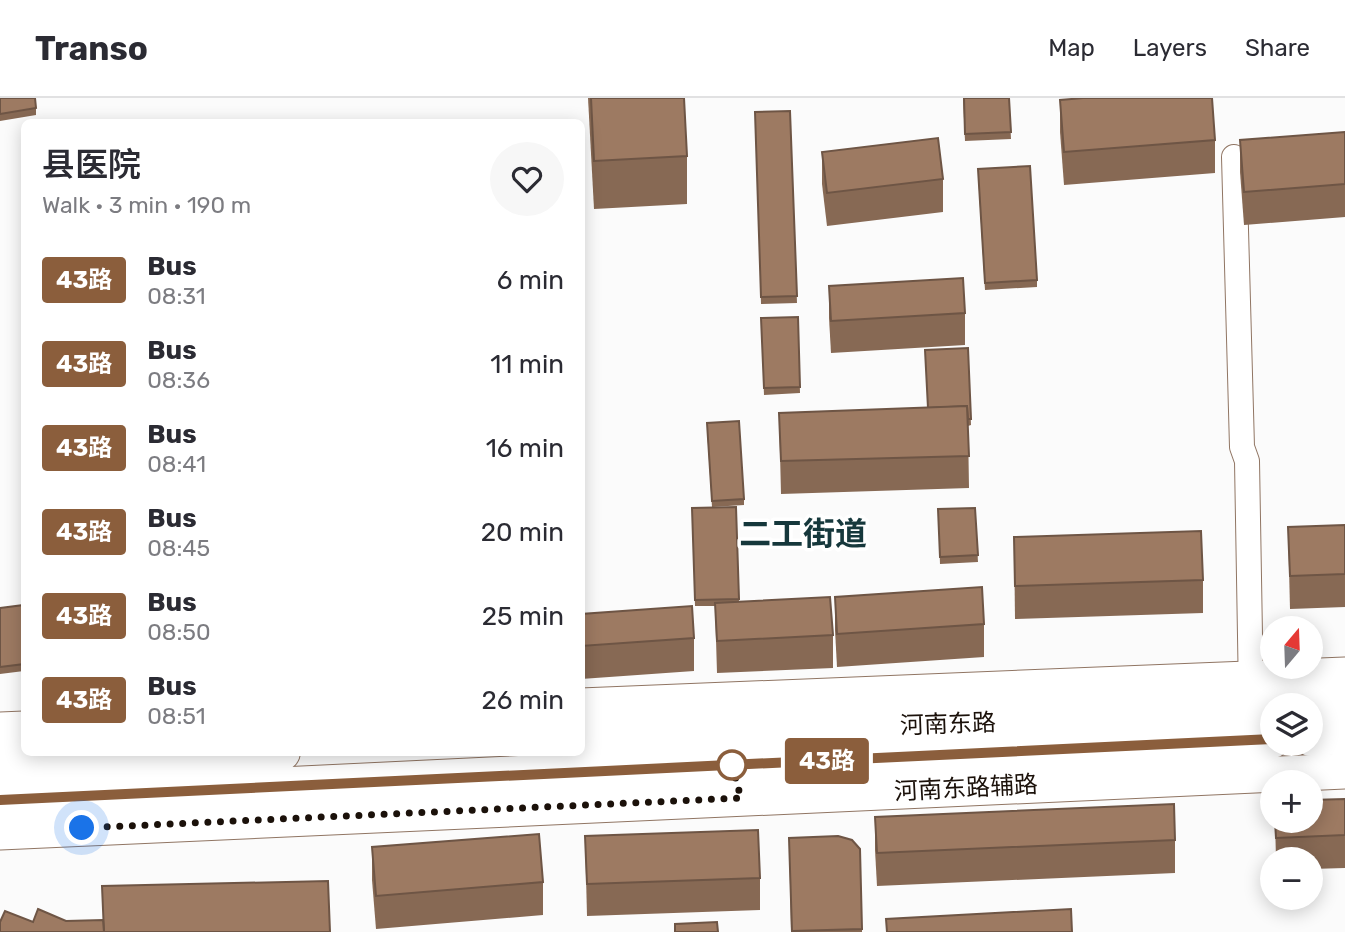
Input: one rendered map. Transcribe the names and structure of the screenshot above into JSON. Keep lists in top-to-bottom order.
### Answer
{
  "streets": {
    "main road": ["河南东路"],
    "street": ["河南东路辅路"]
  },
  "districts": ["二工街道"],
  "lines": ["bus line 43路"],
  "north": "top",
  "page": {
    "header": "Transo",
    "nav": ["Map", "Layers", "Share"],
    "on_map": "43路",
    "heading": ["县医院", "Walk · 3 min · 190 m"],
    "list": [
      {
        "mark": "43路",
        "name": "Bus",
        "note": "08:31",
        "value": "6 min"
      },
      {
        "mark": "43路",
        "name": "Bus",
        "note": "08:36",
        "value": "11 min"
      },
      {
        "mark": "43路",
        "name": "Bus",
        "note": "08:41",
        "value": "16 min"
      },
      {
        "mark": "43路",
        "name": "Bus",
        "note": "08:45",
        "value": "20 min"
      },
      {
        "mark": "43路",
        "name": "Bus",
        "note": "08:50",
        "value": "25 min"
      },
      {
        "mark": "43路",
        "name": "Bus",
        "note": "08:51",
        "value": "26 min"
      }
    ],
    "map_buttons": ["+", "−"]
  }
}
